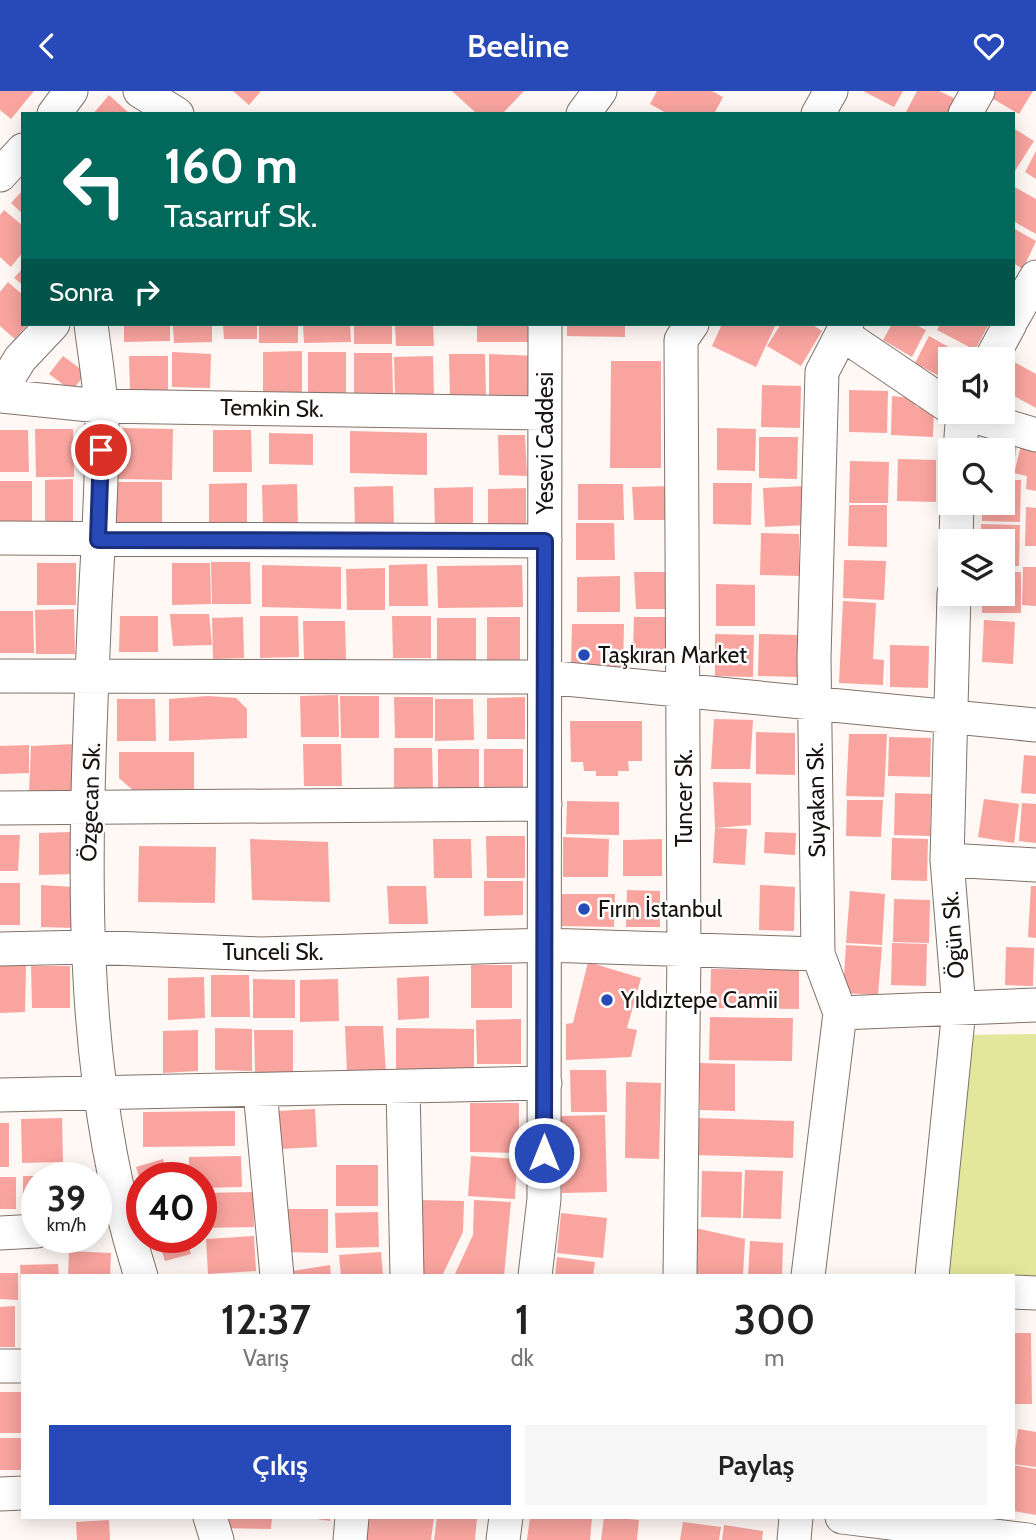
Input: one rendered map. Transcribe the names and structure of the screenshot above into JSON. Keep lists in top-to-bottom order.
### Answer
{
  "streets": {
    "street": [
      "Temkin Sk.",
      "Yesevi Caddesi",
      "Tuncer Sk.",
      "Suyakan Sk.",
      "Özgecan Sk.",
      "Ögün Sk.",
      "Tunceli Sk."
    ]
  },
  "crossings": [
    ["Temkin Sk.", "Yesevi Caddesi"],
    ["Temkin Sk.", "Özgecan Sk."],
    ["Yesevi Caddesi", "Tunceli Sk."],
    ["Tuncer Sk.", "Tunceli Sk."],
    ["Suyakan Sk.", "Tunceli Sk."],
    ["Özgecan Sk.", "Tunceli Sk."]
  ],
  "places": ["Taşkıran Market", "Fırın İstanbul", "Yıldıztepe Camii"],
  "page": {
    "header": "Beeline",
    "turn": ["160 m", "Tasarruf Sk."],
    "then": "Sonra",
    "speed": "39 km/h",
    "limit": "40",
    "eta": [
      "12:37",
      "Varış",
      "1",
      "dk",
      "300",
      "m"
    ],
    "buttons": ["Çıkış", "Paylaş"]
  }
}
